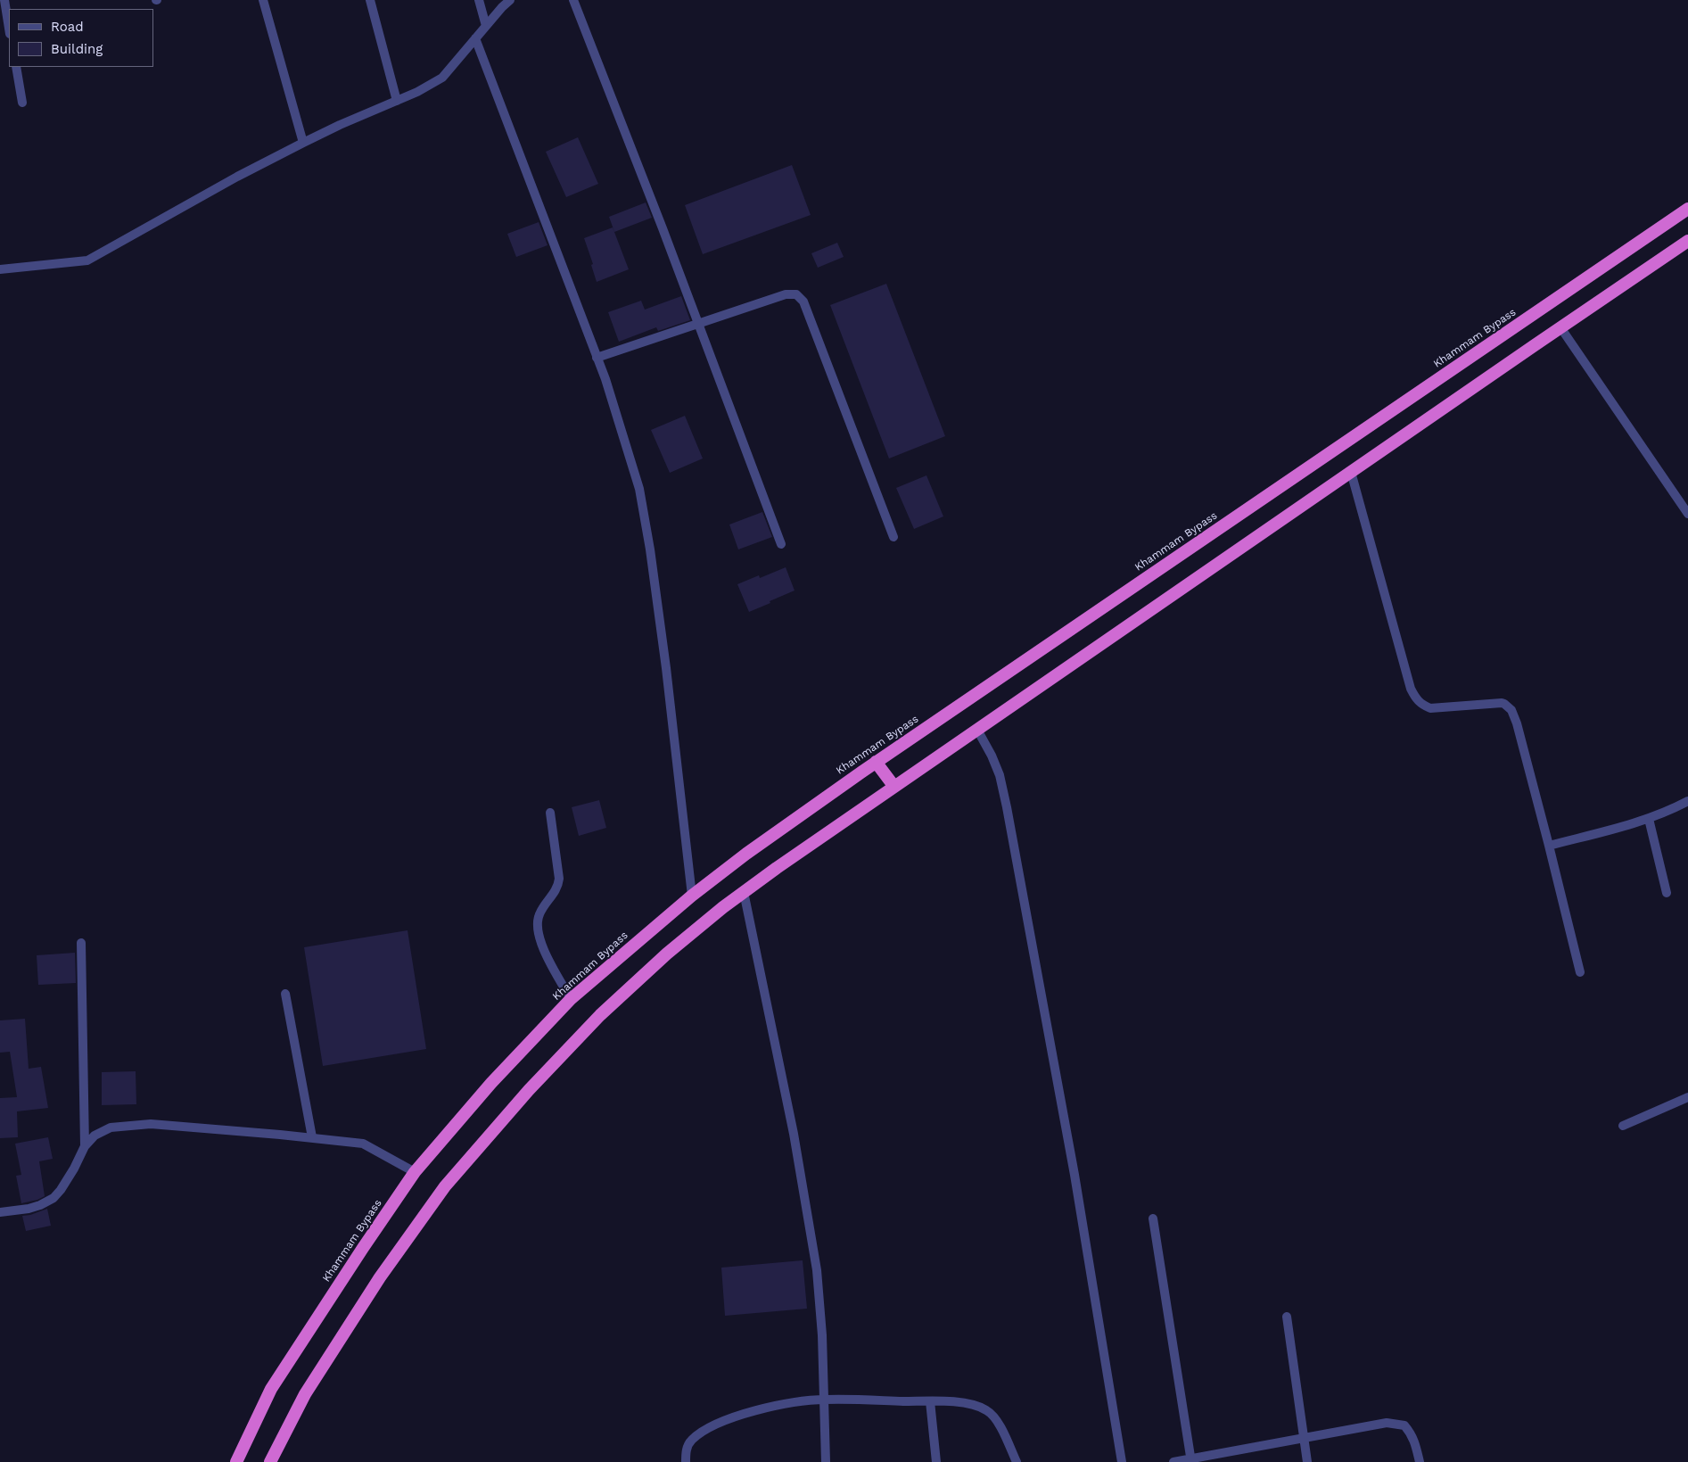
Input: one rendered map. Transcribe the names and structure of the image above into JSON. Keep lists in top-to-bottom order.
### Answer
{
  "streets": {
    "highway": ["Khammam Bypass"]
  },
  "legend": ["Road", "Building"]
}
